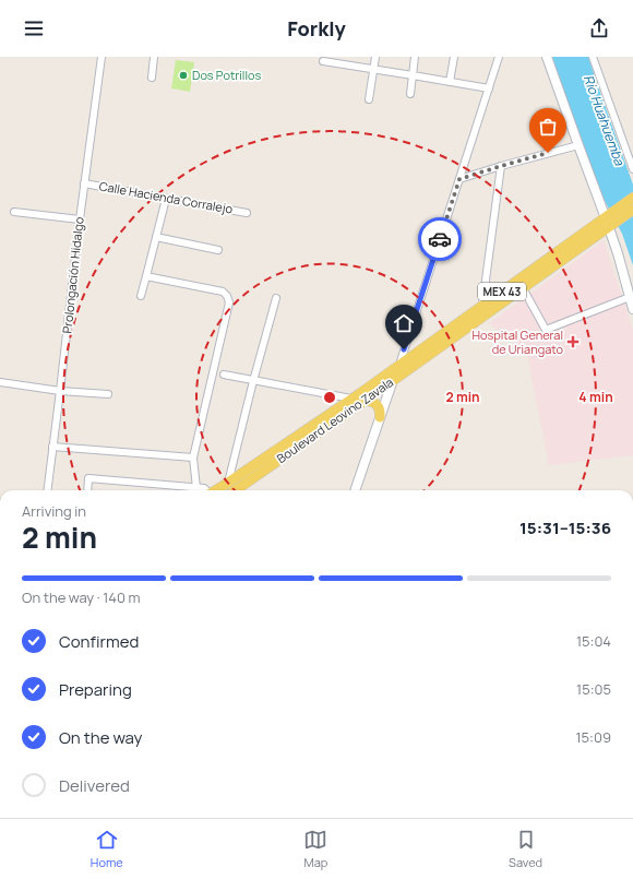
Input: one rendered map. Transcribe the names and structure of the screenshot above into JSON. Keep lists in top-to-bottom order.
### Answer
{
  "streets": {
    "main road": ["MEX 43", "Boulevard Leovino Zavala"],
    "street": ["Calle Hacienda Corralejo", "Prolongación Hidalgo"]
  },
  "crossings": [
    ["Calle Hacienda Corralejo", "Prolongación Hidalgo"]
  ],
  "water": ["Río Huahuemba"],
  "places": {
    "other": ["Dos Potrillos"],
    "health": ["Hospital General de Uriangato"]
  },
  "page": {
    "header": "Forkly",
    "heading": ["2 min", "Arriving in", "15:31–15:36"],
    "bar": "On the way · 140 m",
    "list": [
      ["Confirmed", "15:04"],
      ["Preparing", "15:05"],
      ["On the way", "15:09"],
      "Delivered"
    ],
    "tabs": ["Home", "Map", "Saved"]
  },
  "rings": ["2 min", "4 min"]
}
